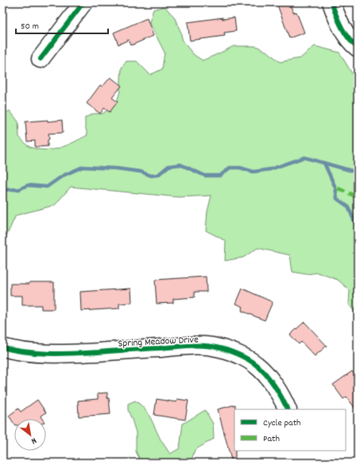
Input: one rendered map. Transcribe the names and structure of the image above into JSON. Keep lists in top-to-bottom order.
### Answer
{
  "streets": {
    "street": ["Spring Meadow Drive"]
  },
  "legend": ["Cycle path", "Path"],
  "scale_bar": "50 m",
  "north": "bottom right"
}
